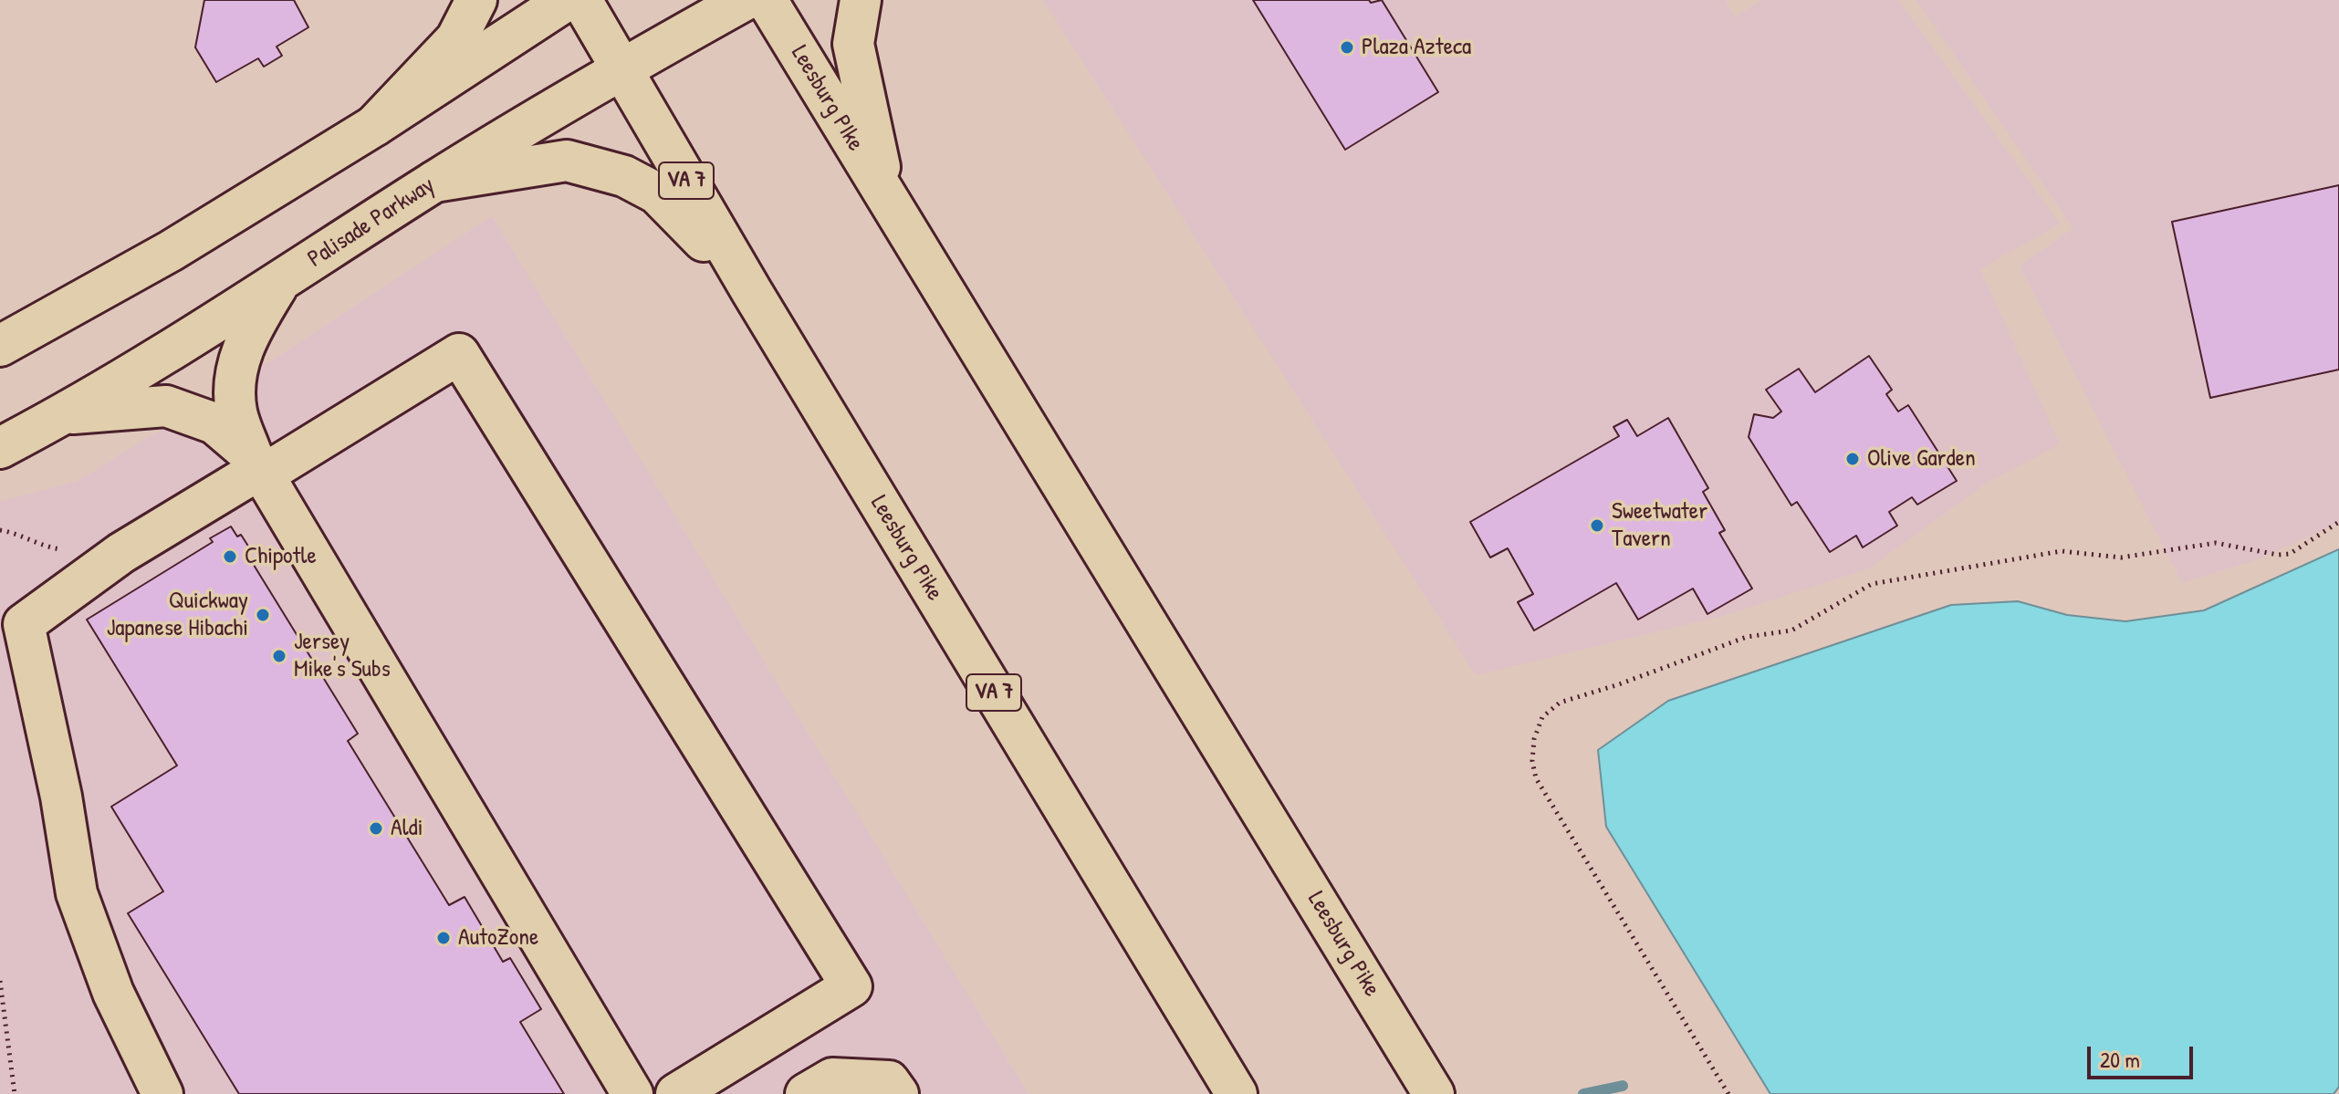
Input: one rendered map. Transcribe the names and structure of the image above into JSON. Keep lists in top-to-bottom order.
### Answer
{
  "streets": {
    "main road": [
      "Leesburg PIke",
      "VA 7",
      "Palisade Parkway",
      "Leesburg Pike"
    ]
  },
  "crossings": [
    ["Leesburg PIke", "Leesburg Pike"],
    ["Palisade Parkway", "Leesburg Pike"]
  ],
  "places": [
    "Plaza Azteca",
    "Olive Garden",
    "Sweetwater Tavern",
    "Chipotle",
    "Quickway Japanese Hibachi",
    "Jersey Mike's Subs",
    "Aldi",
    "AutoZone"
  ],
  "scale_bar": "20 m"
}
